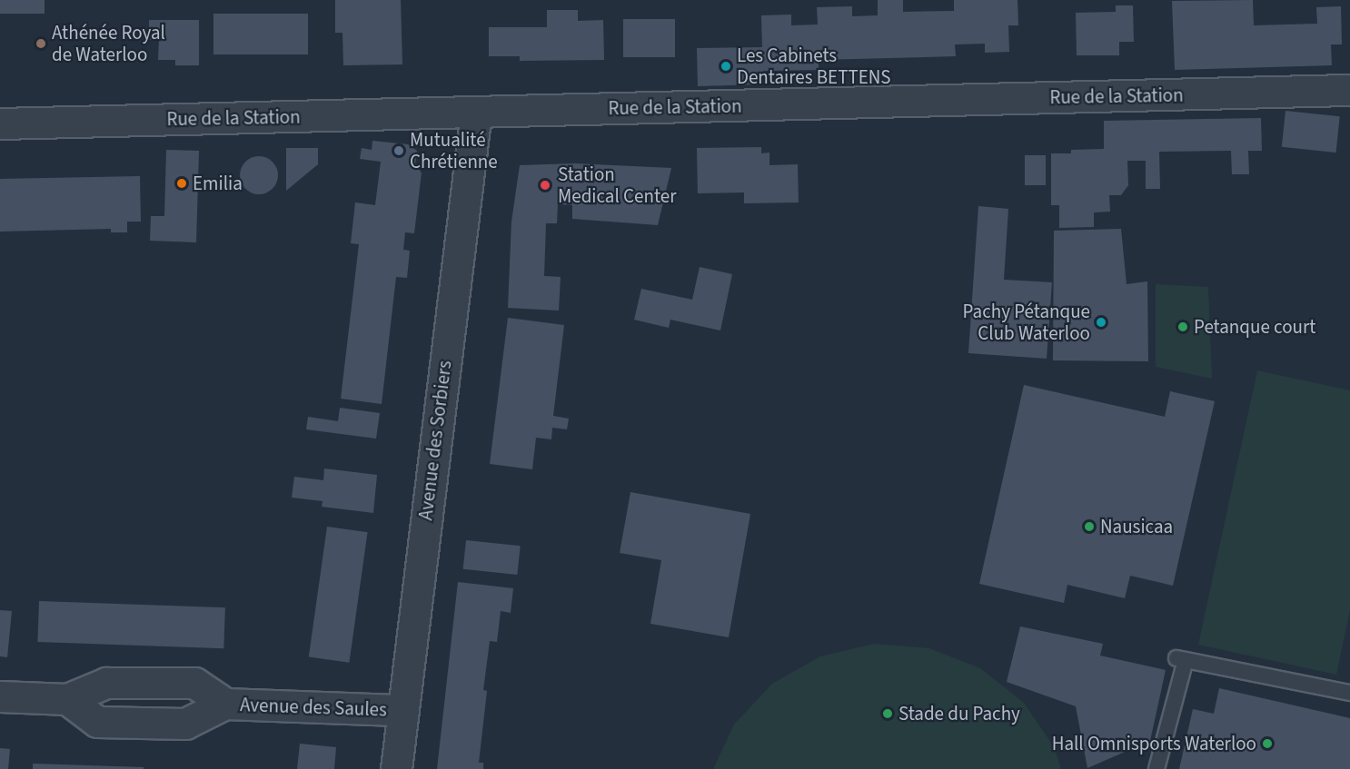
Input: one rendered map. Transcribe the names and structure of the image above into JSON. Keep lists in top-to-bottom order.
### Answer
{
  "streets": {
    "street": ["Rue de la Station", "Avenue des Sorbiers", "Avenue des Saules"]
  },
  "crossings": [
    ["Rue de la Station", "Avenue des Sorbiers"],
    ["Avenue des Sorbiers", "Avenue des Saules"]
  ],
  "places": [
    "Athénée Royal de Waterloo",
    "Les Cabinets Dentaires BETTENS",
    "Mutualité Chrétienne",
    "Emilia",
    "Station Medical Center",
    "Pachy Pétanque Club Waterloo",
    "Petanque court",
    "Nausicaa",
    "Stade du Pachy",
    "Hall Omnisports Waterloo"
  ]
}
